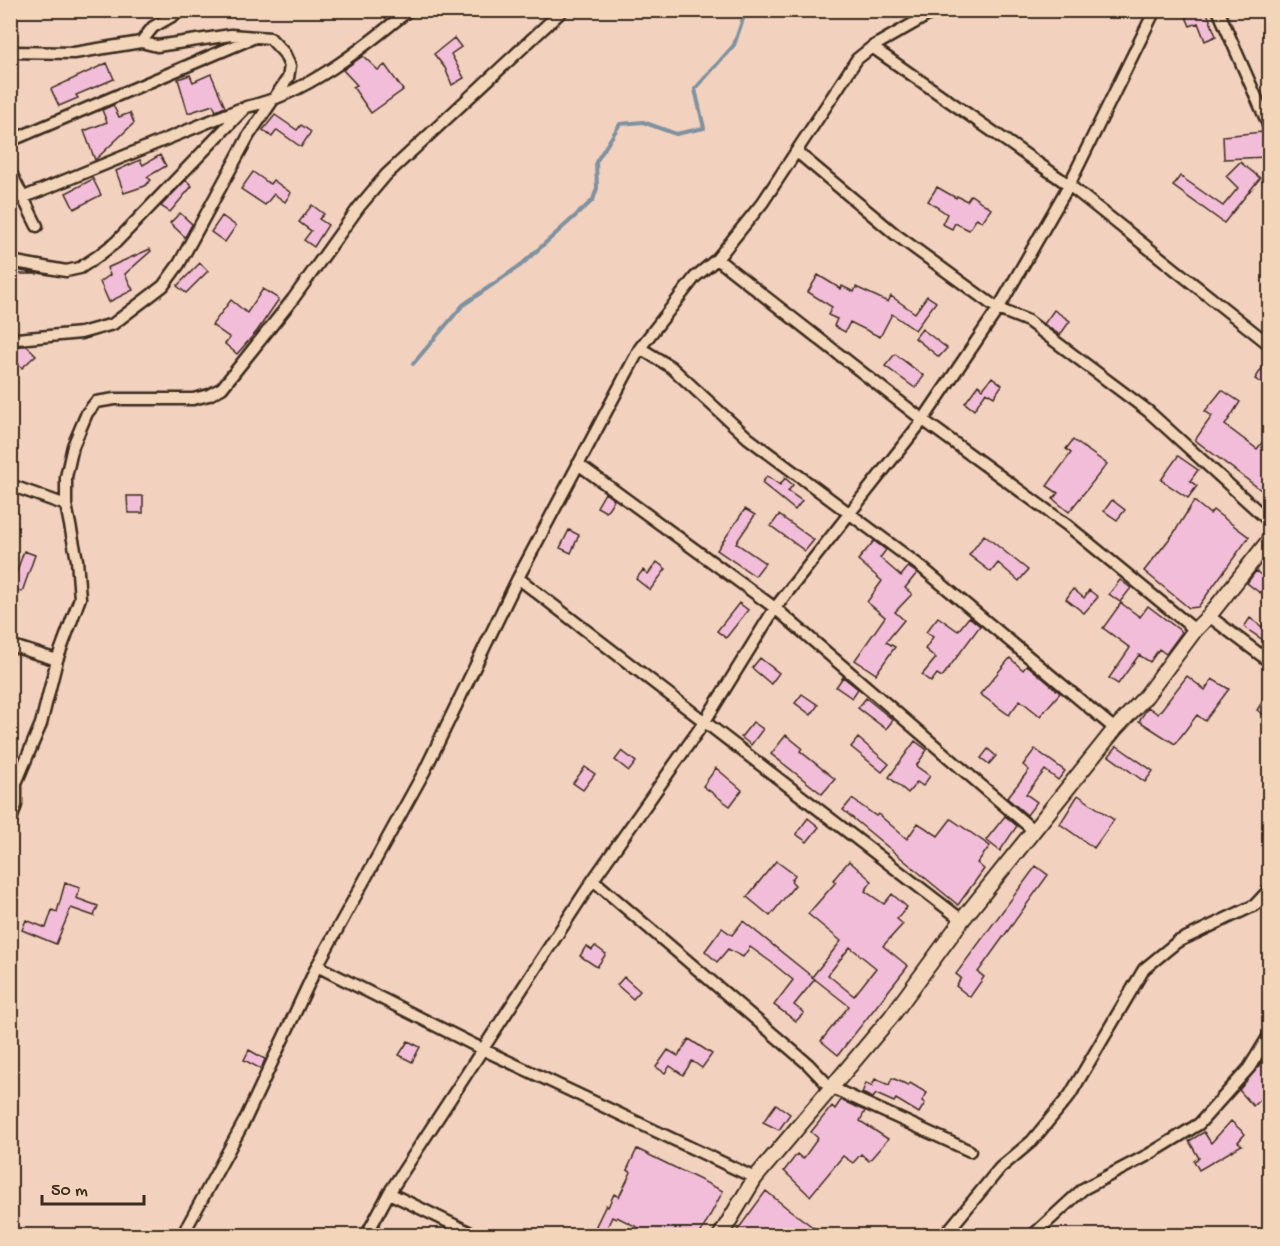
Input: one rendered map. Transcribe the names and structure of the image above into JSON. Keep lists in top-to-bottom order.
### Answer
{
  "scale_bar": "50 m"
}
